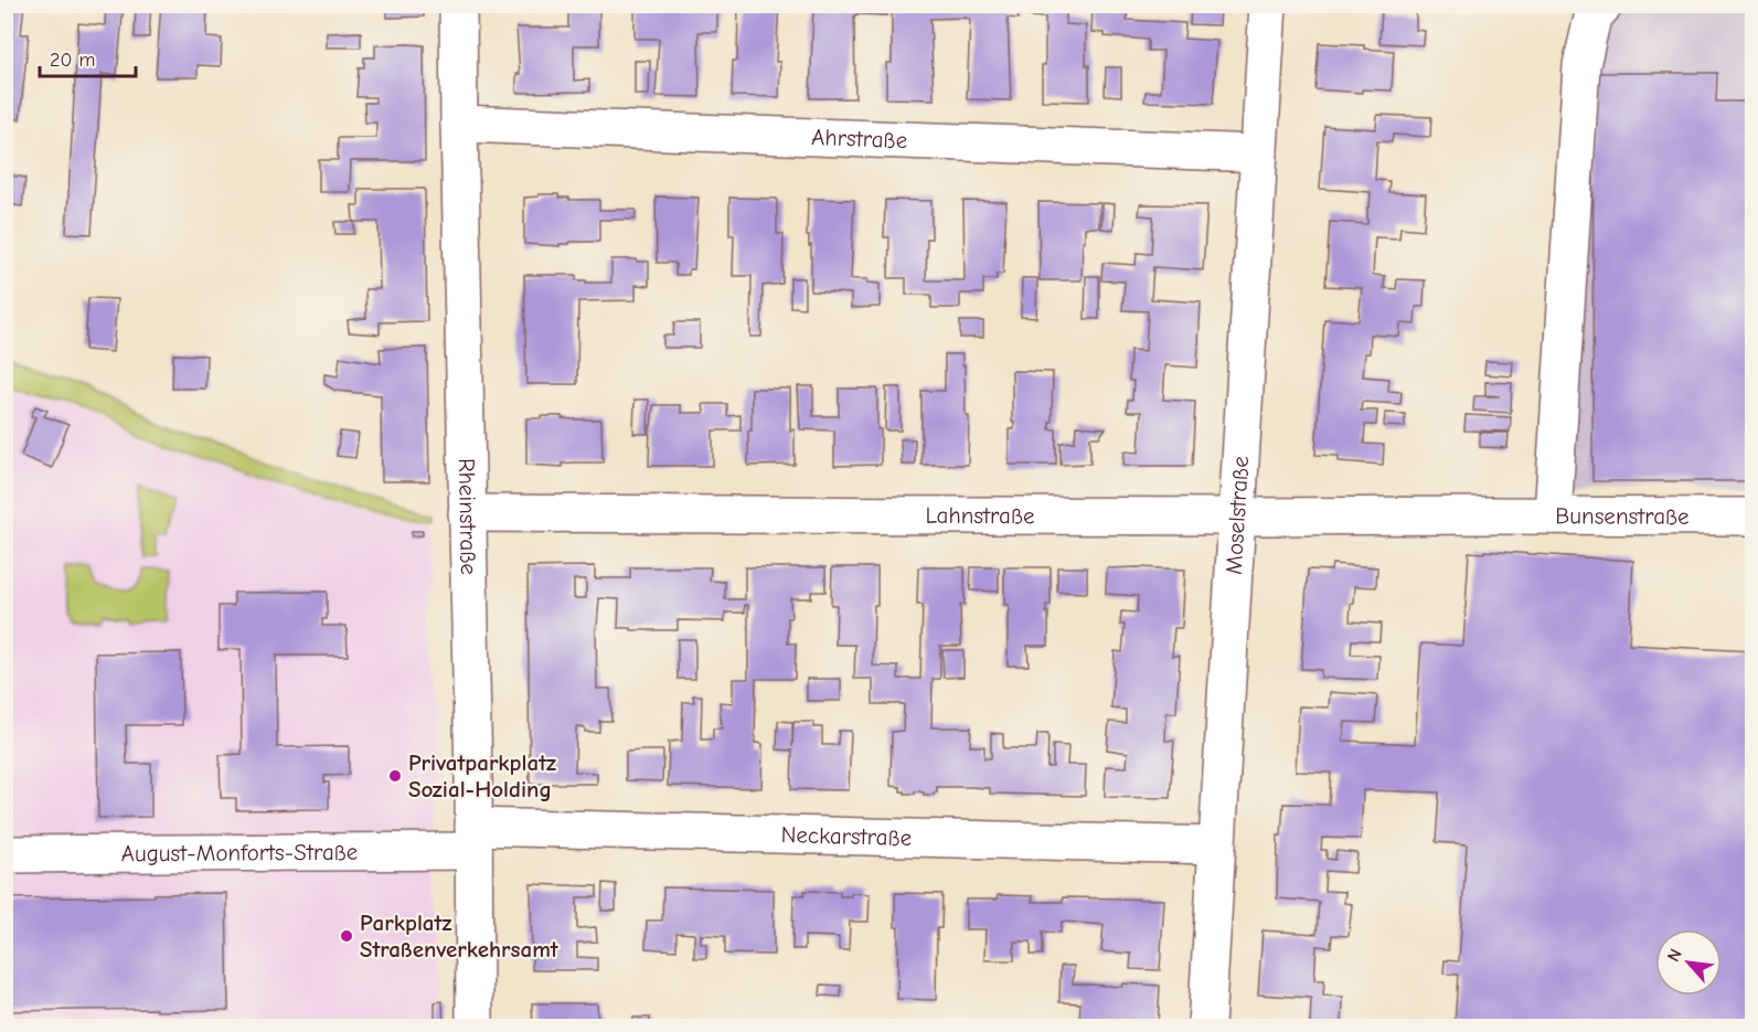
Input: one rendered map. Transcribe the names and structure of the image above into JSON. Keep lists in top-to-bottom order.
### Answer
{
  "streets": {
    "street": [
      "Ahrstraße",
      "Rheinstraße",
      "Lahnstraße",
      "Bunsenstraße",
      "Moselstraße",
      "Neckarstraße",
      "August-Monforts-Straße"
    ]
  },
  "crossings": [
    ["Ahrstraße", "Rheinstraße"],
    ["Ahrstraße", "Moselstraße"],
    ["Rheinstraße", "Lahnstraße"],
    ["Rheinstraße", "Neckarstraße"],
    ["Rheinstraße", "August-Monforts-Straße"],
    ["Lahnstraße", "Bunsenstraße"],
    ["Lahnstraße", "Moselstraße"],
    ["Moselstraße", "Neckarstraße"],
    ["Neckarstraße", "August-Monforts-Straße"]
  ],
  "places": ["Privatparkplatz Sozial-Holding", "Parkplatz Straßenverkehrsamt"],
  "scale_bar": "20 m",
  "north": "top left"
}
